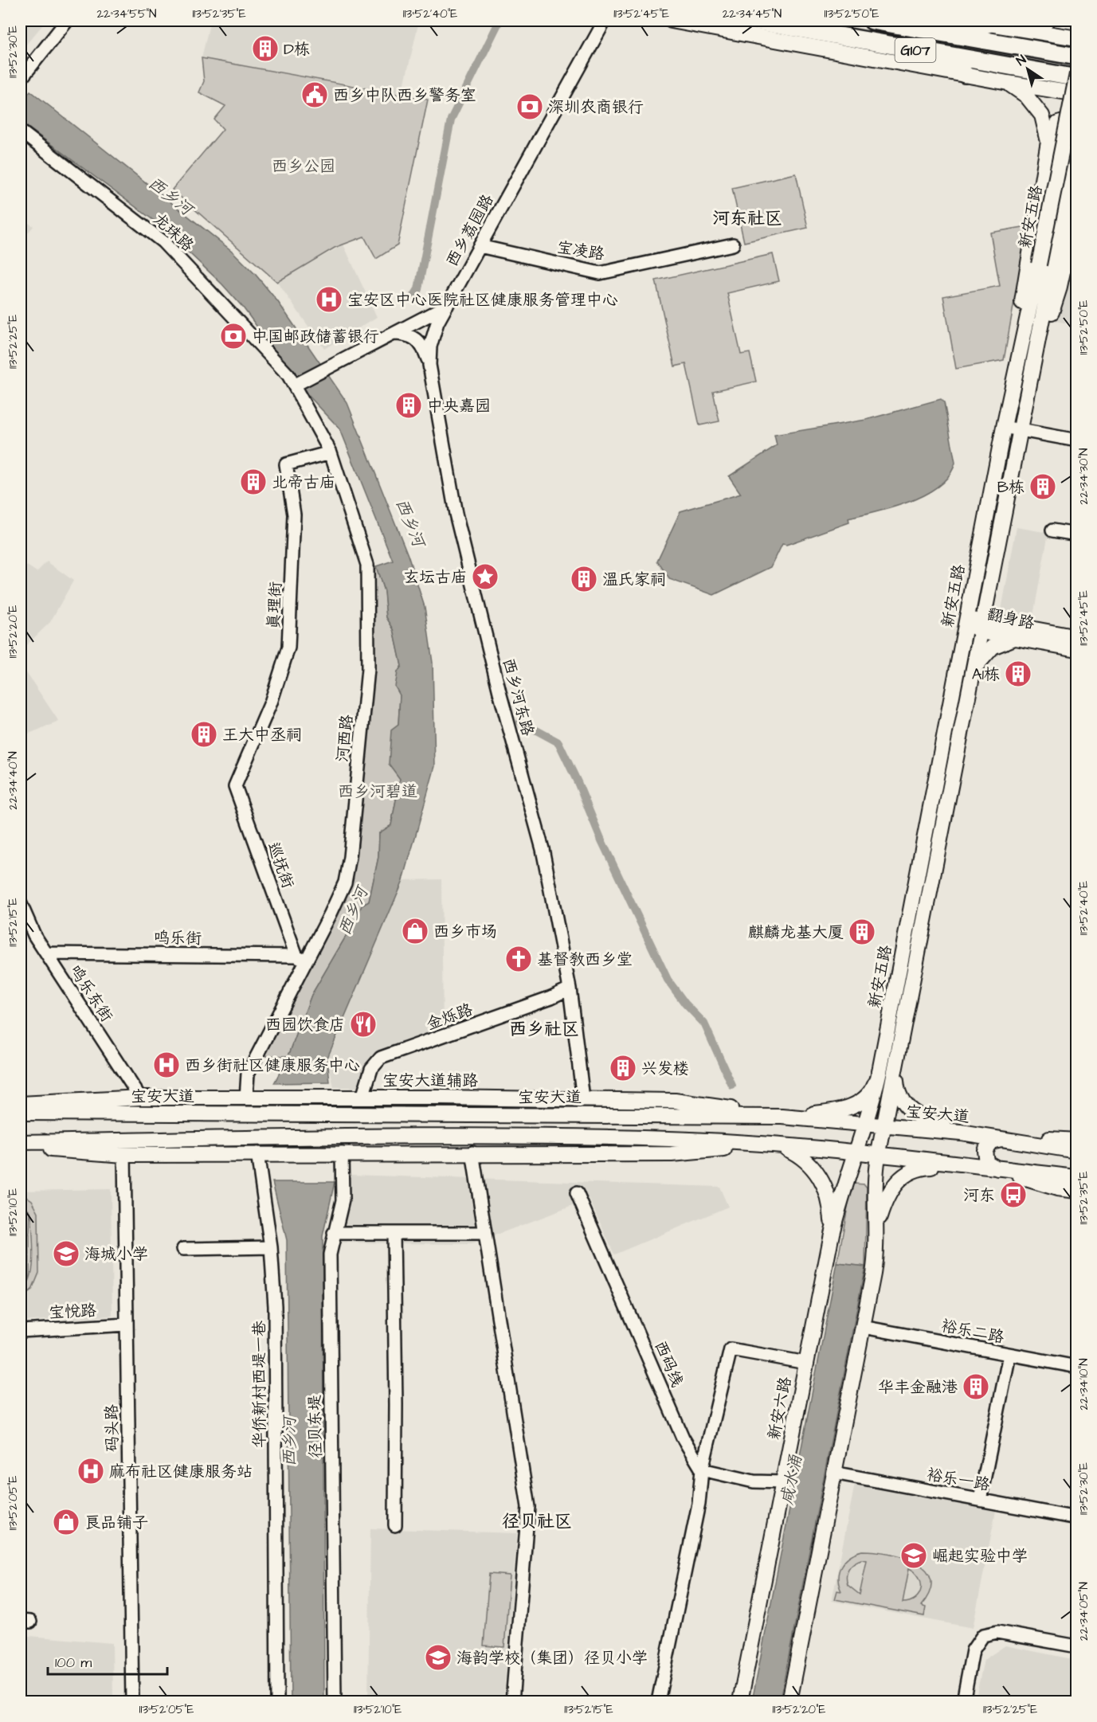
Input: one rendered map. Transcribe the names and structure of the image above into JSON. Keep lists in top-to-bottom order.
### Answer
{
  "streets": {
    "highway": ["G107"],
    "main road": [
      "新安五路",
      "翻身路",
      "宝安大道辅路",
      "宝安大道",
      "新安六路"
    ],
    "street": [
      "西乡荔园路",
      "龙珠路",
      "宝凌路",
      "真理街",
      "西乡河东路",
      "河西路",
      "巡抚街",
      "鸣乐街",
      "鸣乐东街",
      "金烁路",
      "宝悦路",
      "裕乐二路",
      "西码线",
      "华侨新村西堤一巷",
      "径贝东堤",
      "码头路",
      "裕乐一路"
    ]
  },
  "crossings": [
    ["新安五路", "翻身路"],
    ["新安五路", "宝安大道"],
    ["新安五路", "新安六路"],
    ["西乡荔园路", "宝凌路"],
    ["西乡荔园路", "西乡河东路"],
    ["龙珠路", "河西路"],
    ["真理街", "河西路"],
    ["真理街", "巡抚街"],
    ["西乡河东路", "金烁路"],
    ["西乡河东路", "宝安大道辅路"],
    ["河西路", "巡抚街"],
    ["河西路", "鸣乐街"],
    ["河西路", "宝安大道辅路"],
    ["巡抚街", "鸣乐街"],
    ["鸣乐街", "鸣乐东街"],
    ["鸣乐东街", "宝安大道辅路"],
    ["金烁路", "宝安大道辅路"],
    ["宝安大道辅路", "宝安大道"],
    ["宝安大道", "新安六路"],
    ["宝悦路", "码头路"]
  ],
  "districts": ["河东社区", "西乡社区", "径贝社区"],
  "water": ["西乡河", "咸水涌"],
  "parks": ["西乡公园", "西乡河碧道"],
  "places": {
    "building": [
      "D栋",
      "中央嘉园",
      "北帝古庙",
      "B栋",
      "温氏家祠",
      "A1栋",
      "王大中丞祠",
      "麒麟龙基大厦",
      "兴发楼",
      "华丰金融港"
    ],
    "public building": ["西乡中队西乡警务室"],
    "bank": ["深圳农商银行", "中国邮政储蓄银行"],
    "hospital": ["宝安区中心医院社区健康服务管理中心", "西乡街社区健康服务中心", "麻布社区健康服务站"],
    "place": ["玄坛古庙"],
    "shop": ["西乡市场", "良品铺子"],
    "church": ["基督教西乡堂"],
    "restaurant": ["西园饮食店"],
    "bus stop": ["河东"],
    "school or university": ["海城小学", "崛起实验中学", "海韵学校（集团）径贝小学"]
  },
  "scale_bar": "100 m",
  "north": "top left",
  "coordinates": [
    "22°34'55\"N",
    "113°52'35\"E",
    "113°52'40\"E",
    "113°52'45\"E",
    "22°34'45\"N",
    "113°52'50\"E",
    "113°52'30\"E",
    "113°52'25\"E",
    "22°34'30\"N",
    "113°52'20\"E",
    "22°34'40\"N",
    "113°52'15\"E",
    "113°52'10\"E",
    "22°34'10\"N",
    "113°52'05\"E",
    "22°34'05\"N"
  ]
}
